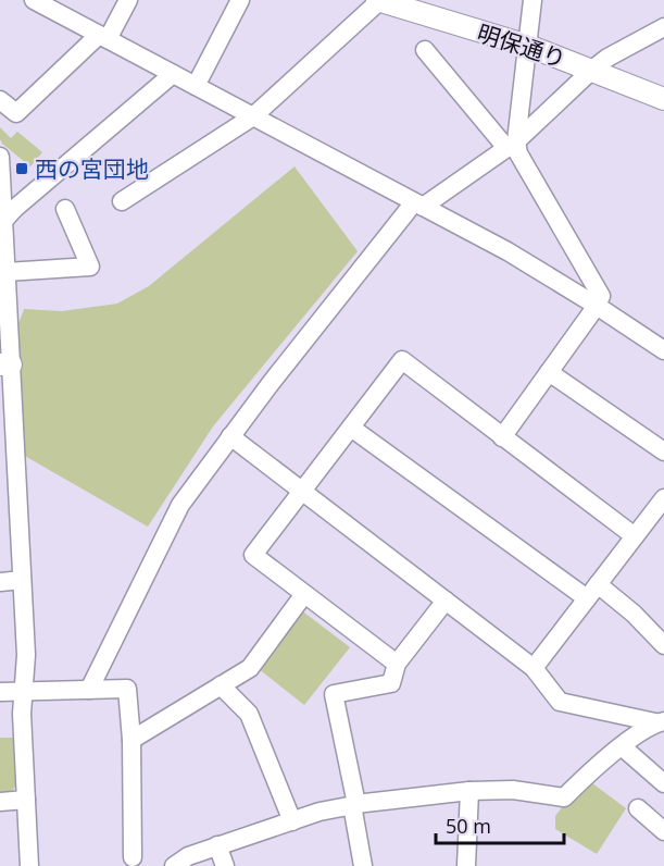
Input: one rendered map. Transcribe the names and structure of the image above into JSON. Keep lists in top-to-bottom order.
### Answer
{
  "streets": {
    "street": ["明保通り"]
  },
  "places": {
    "transit": ["西の宮団地"]
  },
  "scale_bar": "50 m"
}
